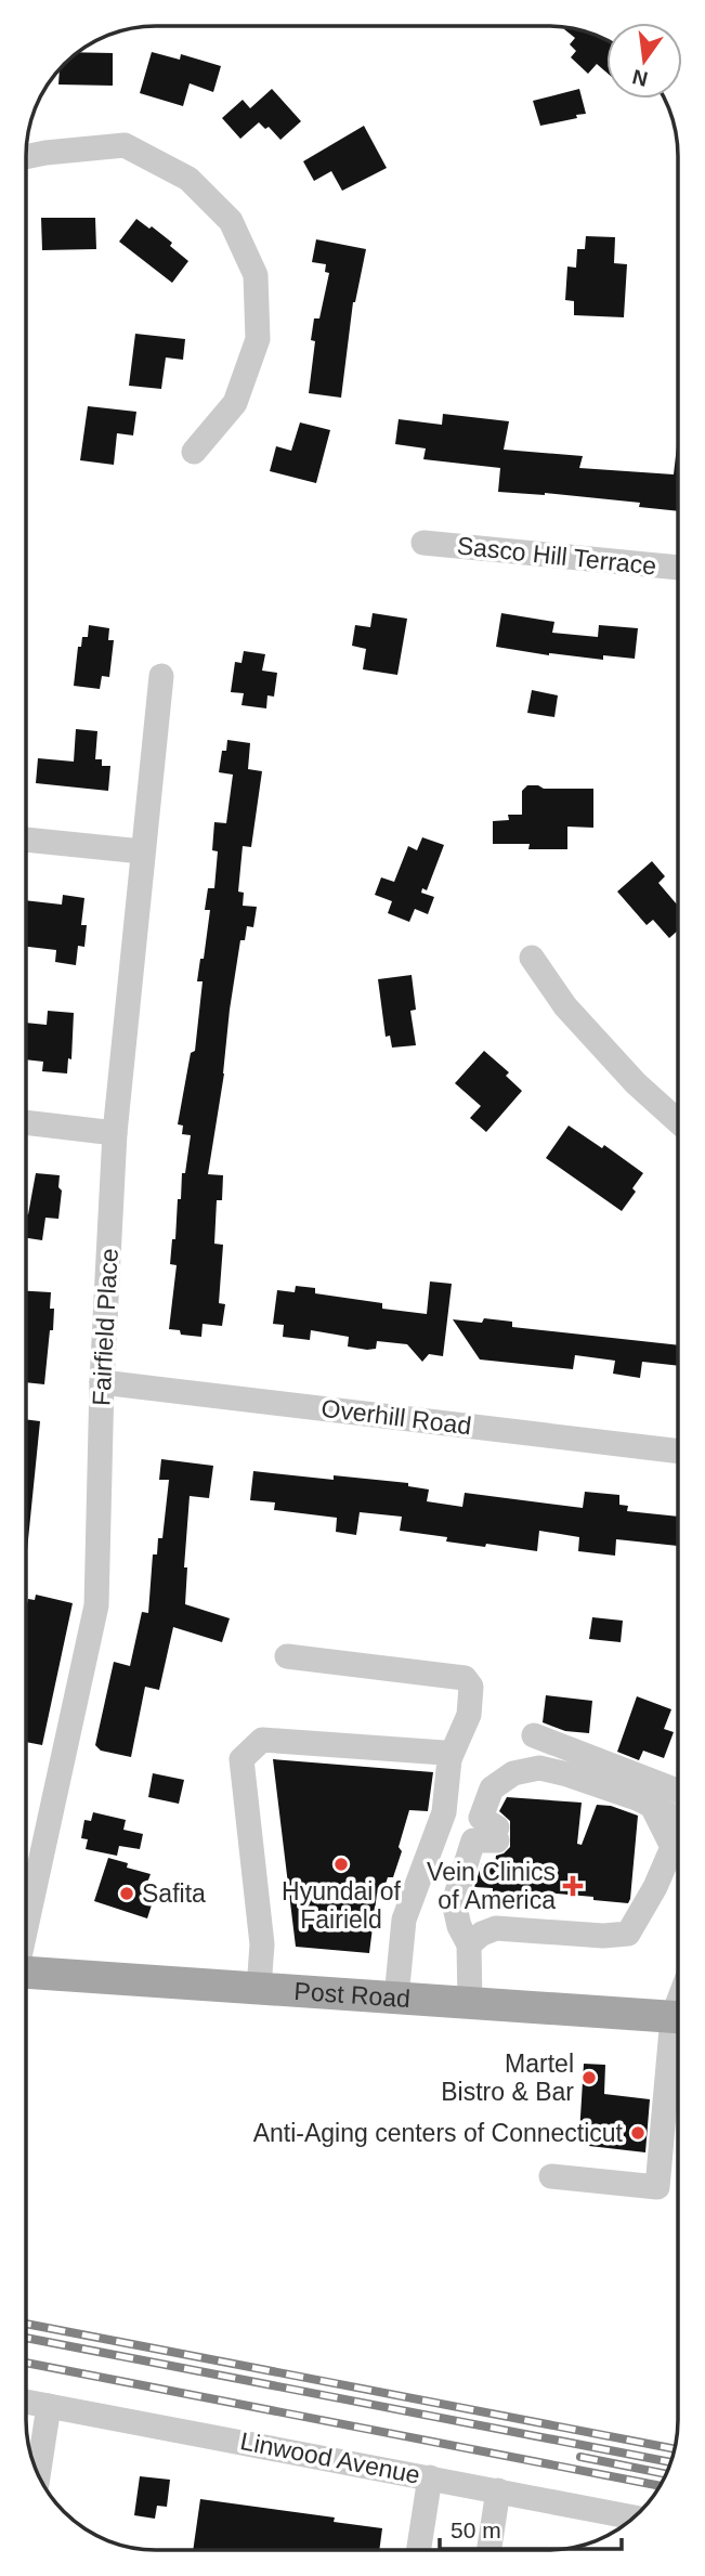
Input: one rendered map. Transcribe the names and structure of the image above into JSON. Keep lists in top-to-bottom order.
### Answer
{
  "streets": {
    "main road": ["Post Road"],
    "street": [
      "Sasco Hill Terrace",
      "Fairfield Place",
      "Overhill Road",
      "Linwood Avenue"
    ]
  },
  "crossings": [
    ["Fairfield Place", "Overhill Road"]
  ],
  "places": {
    "other": [
      "Hyundai of Fairield",
      "Safita",
      "Martel Bistro & Bar",
      "Anti-Aging centers of Connecticut"
    ],
    "health": ["Vein Clinics of America"]
  },
  "scale_bar": "50 m",
  "north": "bottom"
}
